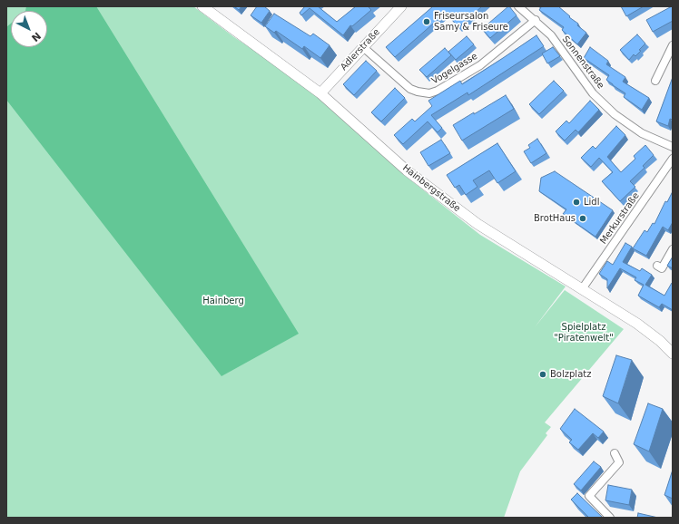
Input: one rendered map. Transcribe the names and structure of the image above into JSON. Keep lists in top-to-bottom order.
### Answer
{
  "streets": {
    "street": [
      "Adlerstraße",
      "Sonnenstraße",
      "Vogelgasse",
      "Hainbergstraße",
      "Merkurstraße"
    ]
  },
  "crossings": [
    ["Adlerstraße", "Vogelgasse"],
    ["Adlerstraße", "Hainbergstraße"],
    ["Sonnenstraße", "Vogelgasse"],
    ["Hainbergstraße", "Merkurstraße"]
  ],
  "parks": ["Hainberg", "Spielplatz \"Piratenwelt\""],
  "places": [
    "Friseursalon Samy & Friseure",
    "Lidl",
    "BrotHaus",
    "Bolzplatz"
  ],
  "north": "bottom right"
}
